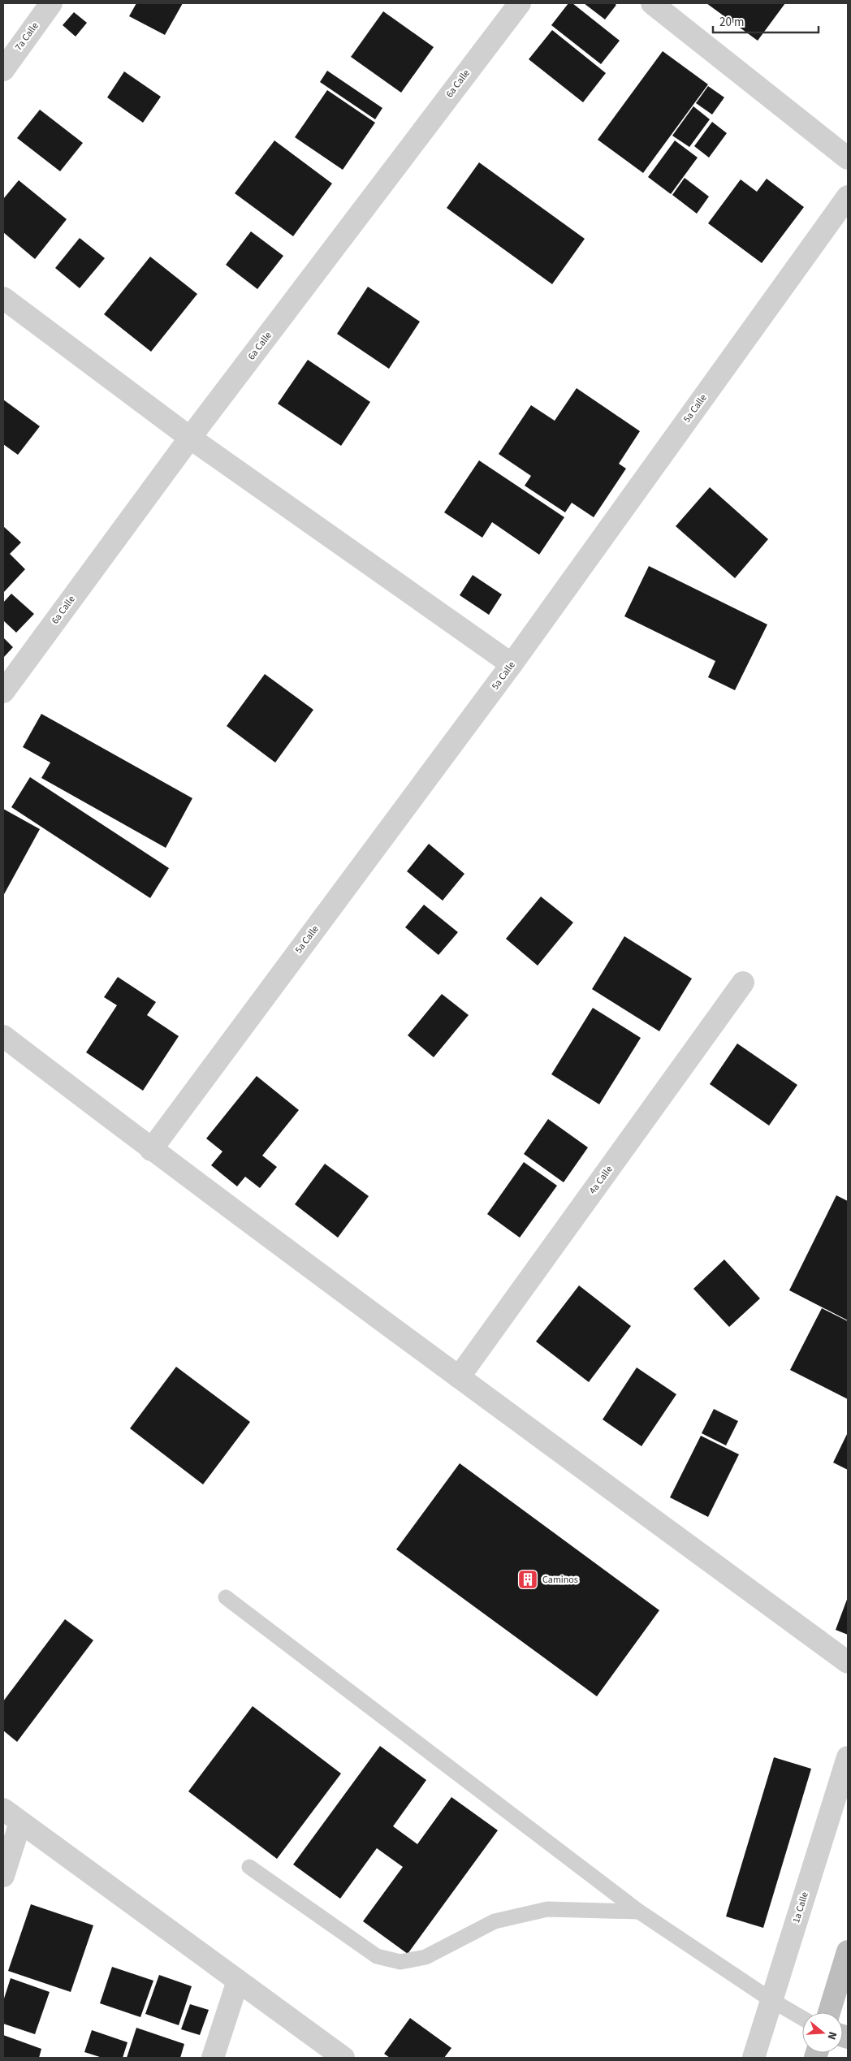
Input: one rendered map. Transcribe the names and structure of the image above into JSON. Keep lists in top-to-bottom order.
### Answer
{
  "streets": {
    "street": [
      "7a Calle",
      "6a Calle",
      "5a Calle",
      "4a Calle",
      "1a Calle"
    ]
  },
  "places": {
    "building": ["Caminos"]
  },
  "scale_bar": "20 m",
  "north": "right"
}
